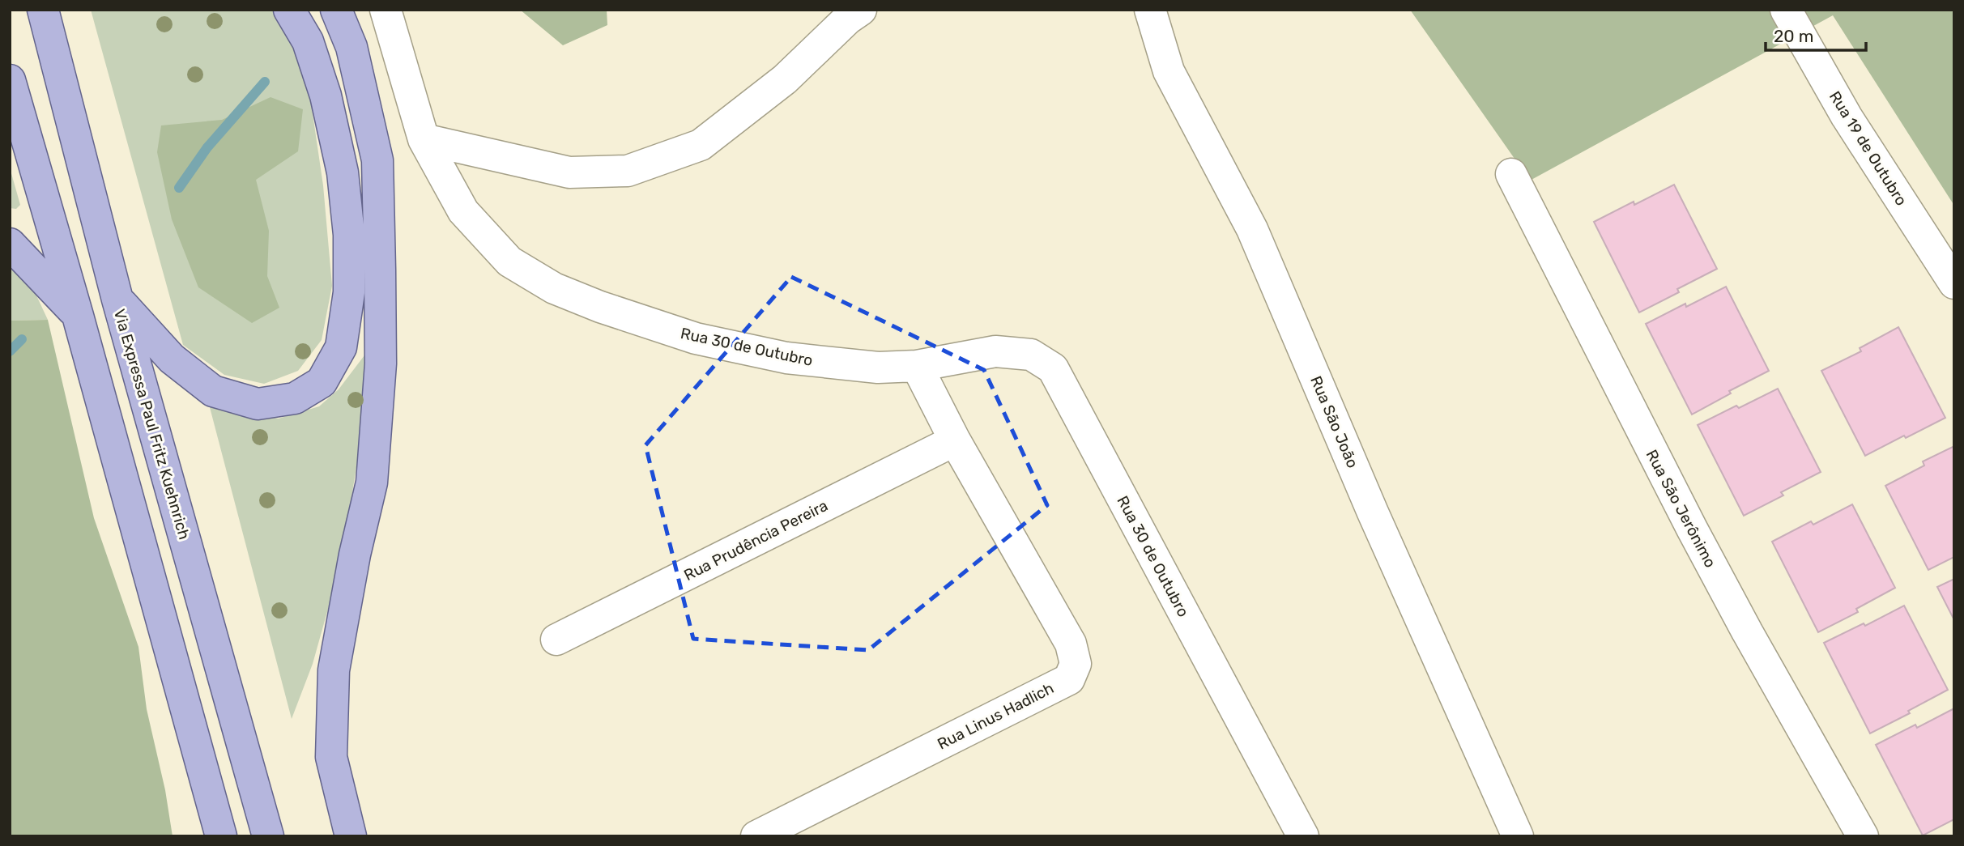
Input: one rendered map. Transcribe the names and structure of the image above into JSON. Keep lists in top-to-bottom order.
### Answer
{
  "streets": {
    "main road": ["Via Expressa Paul Fritz Kuehnrich"],
    "street": [
      "Rua 19 de Outubro",
      "Rua 30 de Outubro",
      "Rua São João",
      "Rua São Jerônimo",
      "Rua Prudência Pereira",
      "Rua Linus Hadlich"
    ]
  },
  "crossings": [
    ["Rua 30 de Outubro", "Rua Linus Hadlich"],
    ["Rua Prudência Pereira", "Rua Linus Hadlich"]
  ],
  "scale_bar": "20 m"
}
